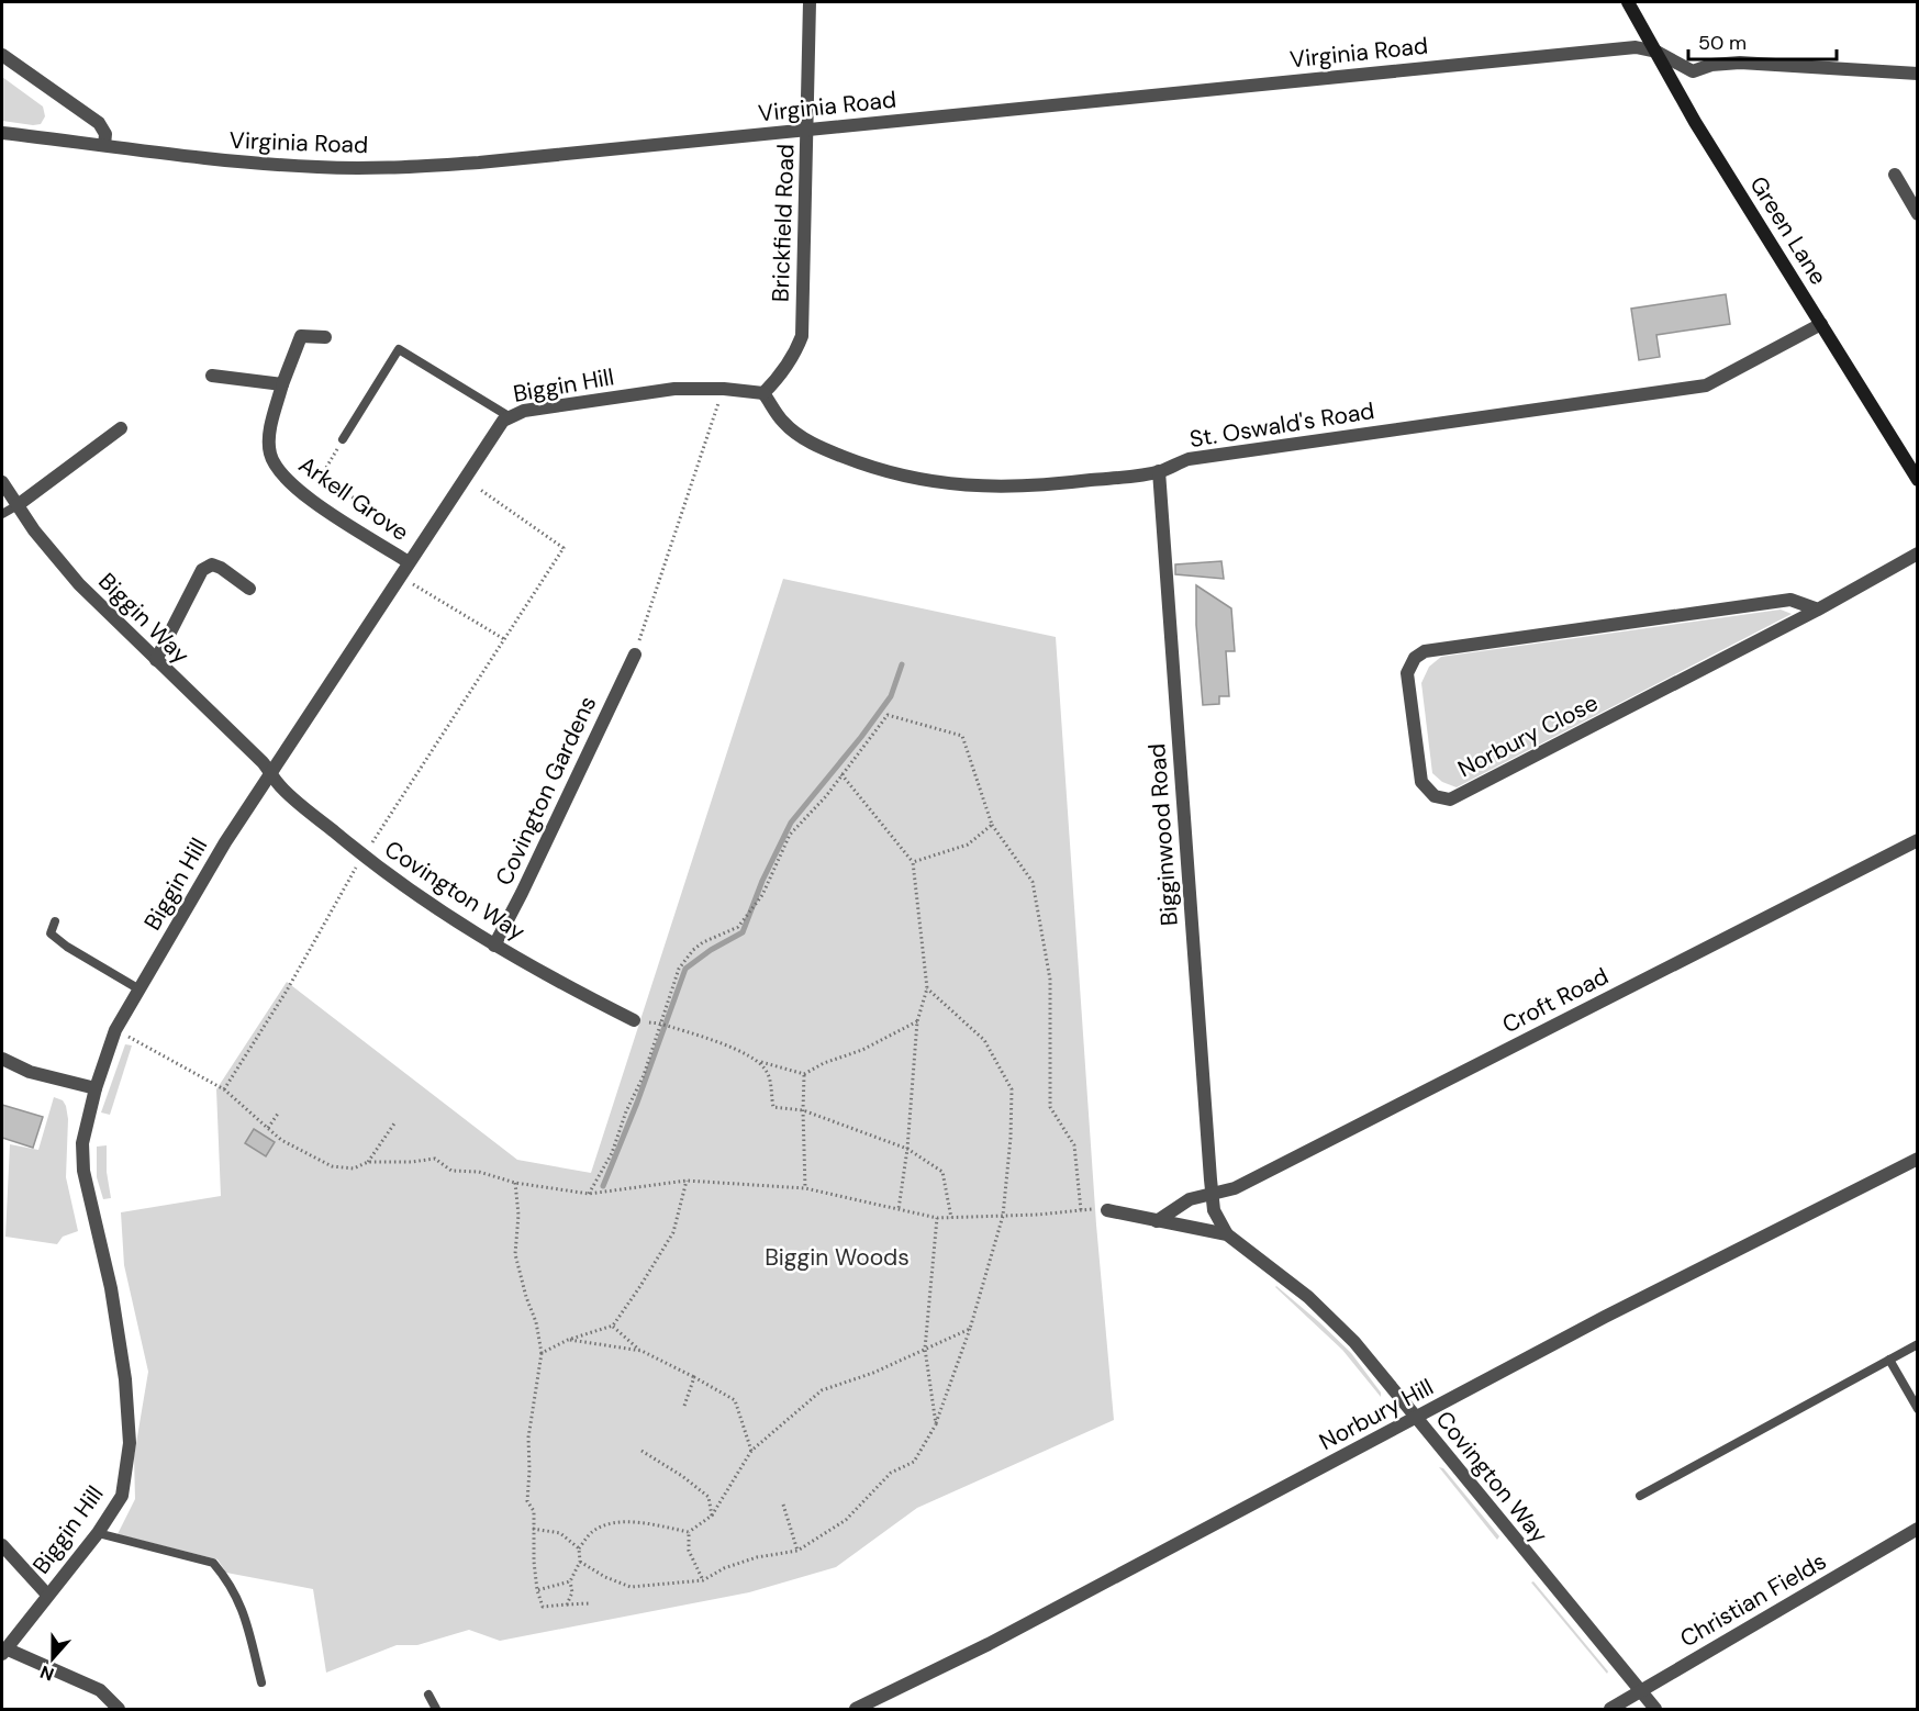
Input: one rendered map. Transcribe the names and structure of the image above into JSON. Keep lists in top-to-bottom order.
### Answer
{
  "streets": {
    "main road": ["Green Lane"],
    "street": [
      "Virginia Road",
      "Brickfield Road",
      "Biggin Hill",
      "St. Oswald's Road",
      "Arkell Grove",
      "Biggin Way",
      "Norbury Close",
      "Covington Gardens",
      "Bigginwood Road",
      "Covington Way",
      "Croft Road",
      "Norbury Hill",
      "Christian Fields"
    ]
  },
  "crossings": [
    ["Virginia Road", "Brickfield Road"],
    ["Virginia Road", "Green Lane"],
    ["Brickfield Road", "Biggin Hill"],
    ["Brickfield Road", "St. Oswald's Road"],
    ["Green Lane", "St. Oswald's Road"],
    ["Biggin Hill", "St. Oswald's Road"],
    ["Biggin Hill", "Arkell Grove"],
    ["Biggin Hill", "Biggin Way"],
    ["Biggin Hill", "Covington Way"],
    ["St. Oswald's Road", "Bigginwood Road"],
    ["Biggin Way", "Covington Way"],
    ["Covington Gardens", "Covington Way"],
    ["Bigginwood Road", "Covington Way"],
    ["Bigginwood Road", "Croft Road"],
    ["Covington Way", "Croft Road"],
    ["Covington Way", "Norbury Hill"],
    ["Covington Way", "Christian Fields"]
  ],
  "parks": ["Biggin Woods"],
  "scale_bar": "50 m",
  "north": "bottom"
}
